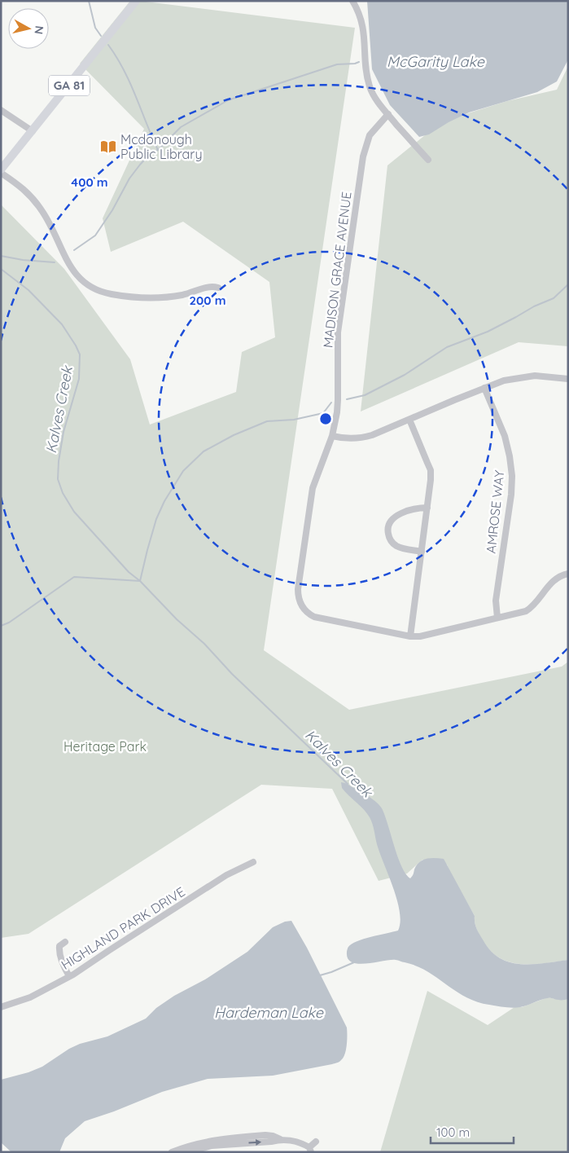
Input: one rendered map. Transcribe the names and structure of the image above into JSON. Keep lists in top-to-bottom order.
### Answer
{
  "streets": {
    "main road": ["GA 81"],
    "street": ["MADISON GRACE AVENUE", "AMROSE WAY", "HIGHLAND PARK DRIVE"]
  },
  "crossings": [
    ["MADISON GRACE AVENUE", "AMROSE WAY"]
  ],
  "water": ["McGarity Lake", "Kalves Creek", "Hardeman Lake"],
  "parks": ["Heritage Park"],
  "places": {
    "library": ["Mcdonough Public Library"]
  },
  "scale_bar": "100 m",
  "north": "right",
  "rings": ["400 m", "200 m"]
}
